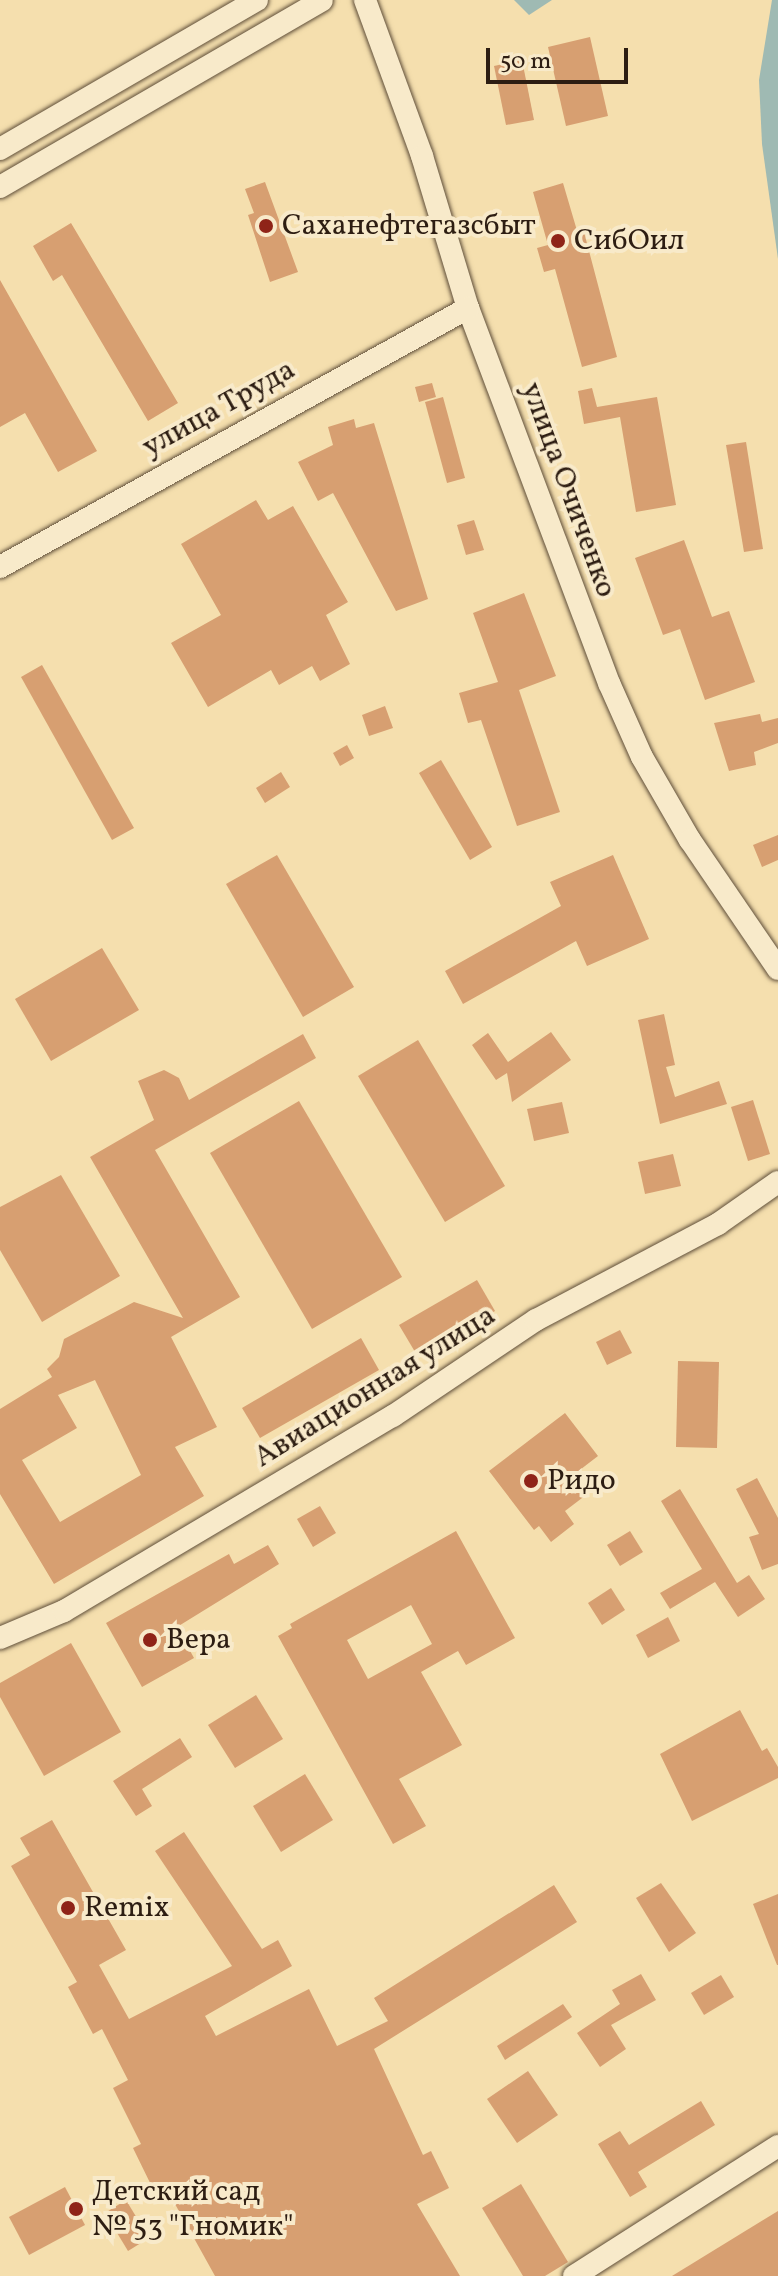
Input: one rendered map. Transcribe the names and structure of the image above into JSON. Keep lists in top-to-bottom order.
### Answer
{
  "streets": {
    "street": ["улица Труда", "улица Очиченко", "Авиационная улица"]
  },
  "crossings": [
    ["улица Труда", "улица Очиченко"]
  ],
  "places": [
    "Саханефтегазсбыт",
    "СибОил",
    "Ридо",
    "Вера",
    "Remix",
    "Детский сад № 53 \"Гномик\""
  ],
  "scale_bar": "50 m"
}
